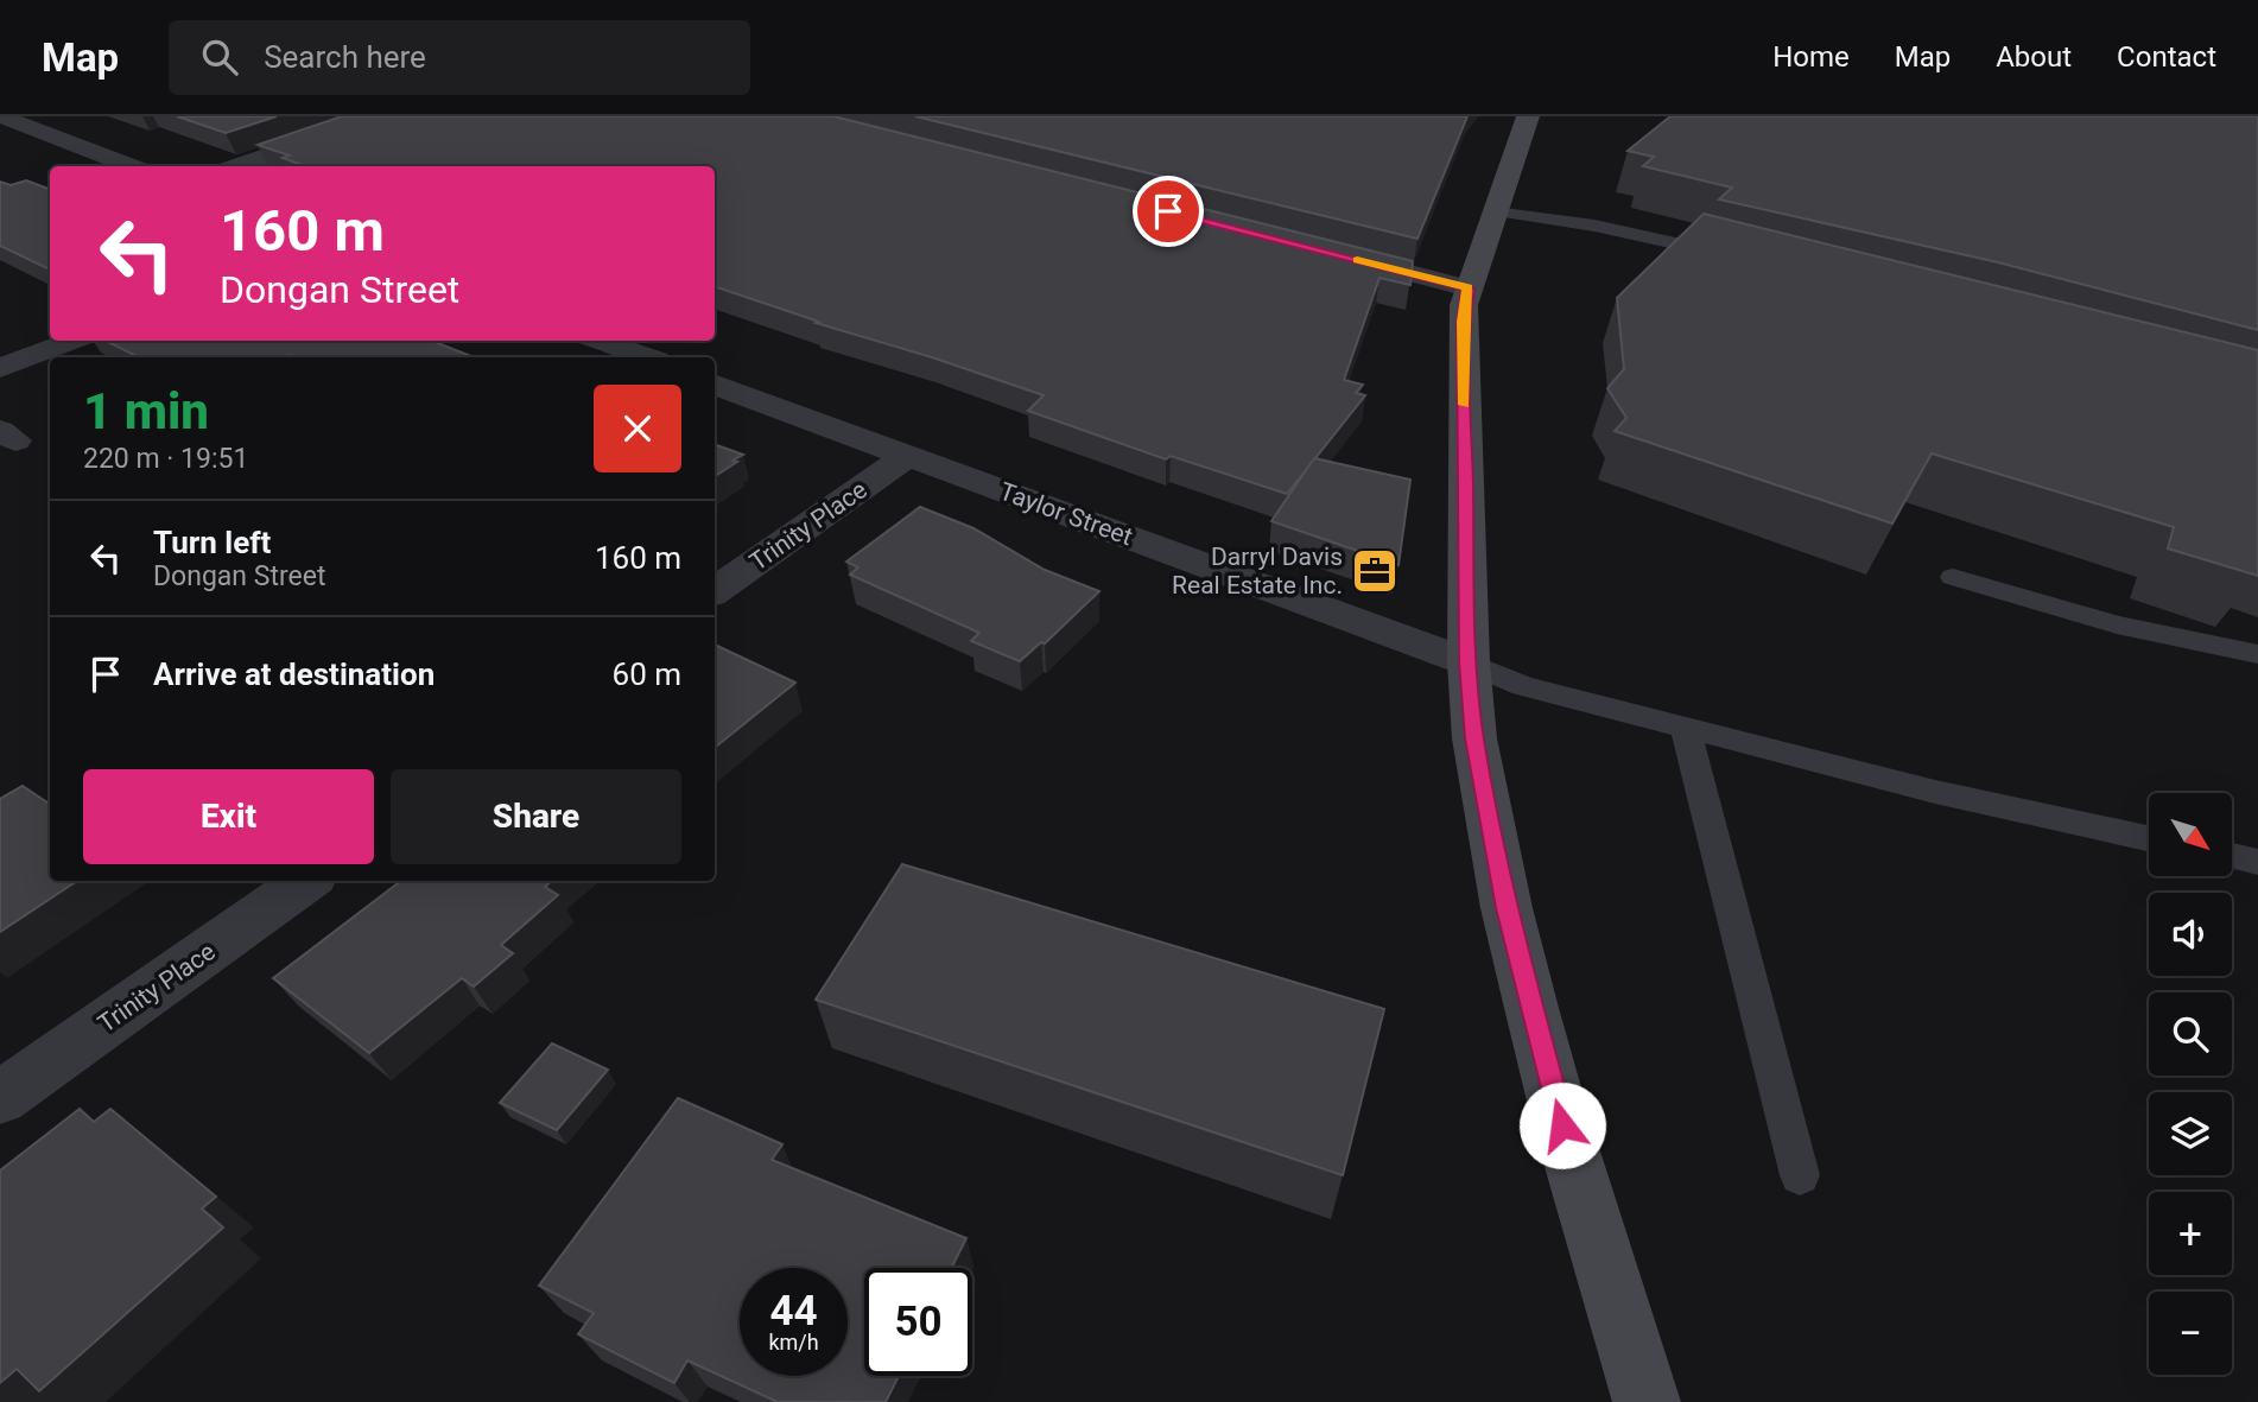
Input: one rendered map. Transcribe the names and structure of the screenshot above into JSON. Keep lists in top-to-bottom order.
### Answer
{
  "streets": {
    "street": ["Taylor Street", "Trinity Place"]
  },
  "crossings": [
    ["Taylor Street", "Trinity Place"]
  ],
  "places": {
    "office": ["Darryl Davis Real Estate Inc."]
  },
  "north": "bottom right",
  "page": {
    "header": "Map",
    "search": "Search here",
    "nav": [
      "Home",
      "Map",
      "About",
      "Contact"
    ],
    "turn": ["160 m", "Dongan Street"],
    "heading": ["1 min", "220 m · 19:51"],
    "list": [
      {
        "name": "Turn left",
        "note": "Dongan Street",
        "value": "160 m"
      },
      {
        "name": "Arrive at destination",
        "value": "60 m"
      }
    ],
    "buttons": ["Exit", "Share"],
    "map_buttons": ["+", "−"],
    "speed": "44 km/h",
    "limit": "50"
  }
}
